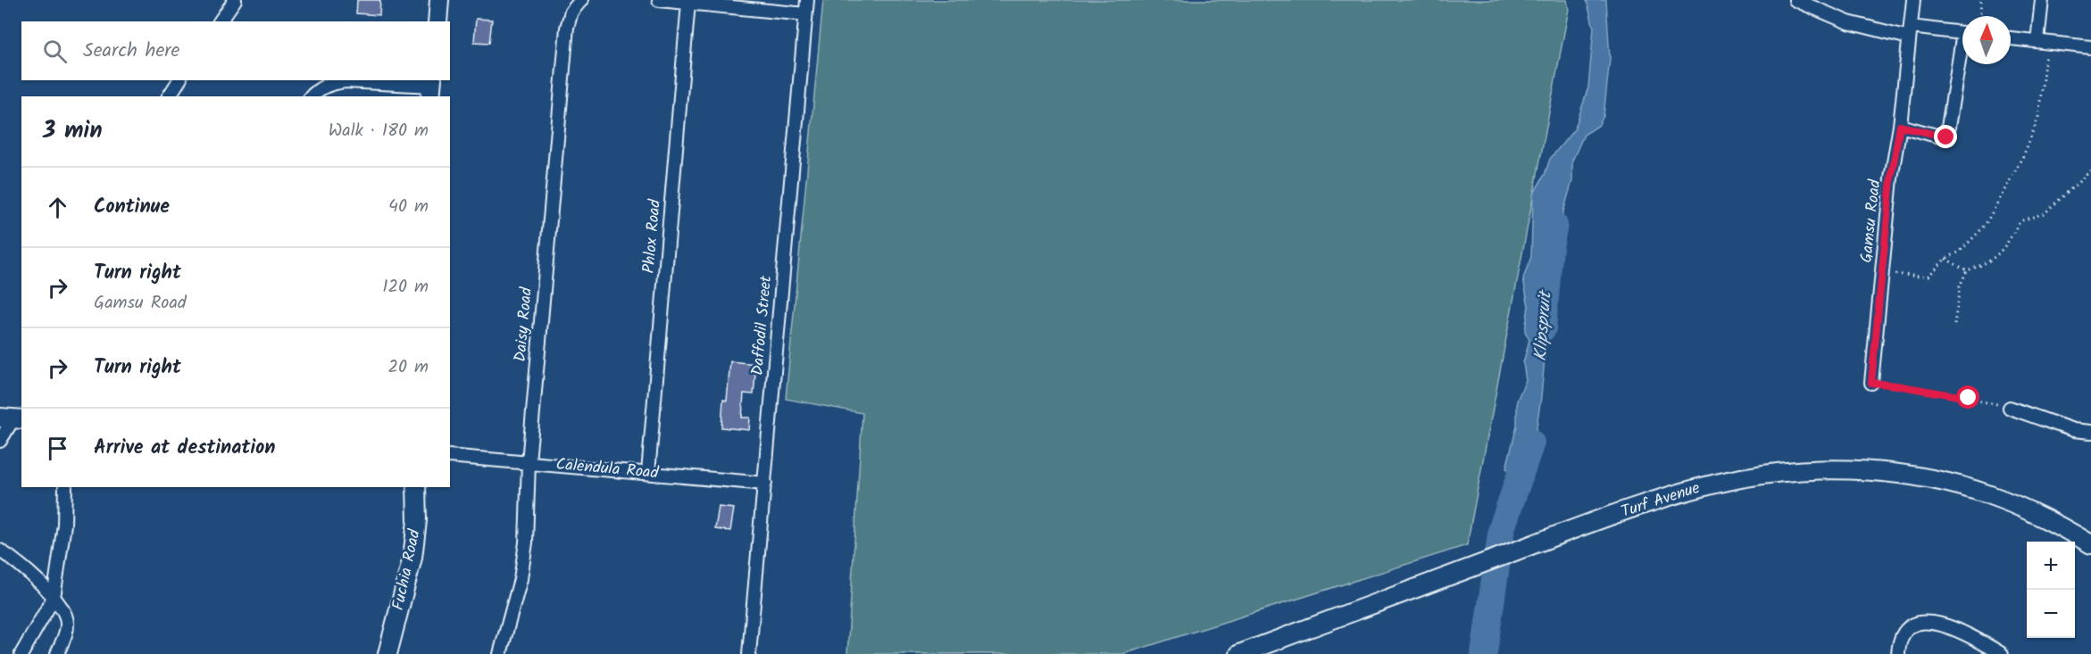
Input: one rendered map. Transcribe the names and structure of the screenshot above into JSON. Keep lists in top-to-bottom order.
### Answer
{
  "streets": {
    "main road": ["Turf Avenue", "Fuchia Road"],
    "street": [
      "Gamsu Road",
      "Phlox Road",
      "Daisy Road",
      "Daffodil Street",
      "Calendula Road"
    ]
  },
  "crossings": [
    ["Phlox Road", "Calendula Road"],
    ["Daisy Road", "Calendula Road"],
    ["Daffodil Street", "Calendula Road"]
  ],
  "water": ["Klipspruit"],
  "north": "top",
  "page": {
    "search": "Search here",
    "heading": ["3 min", "Walk · 180 m"],
    "list": [
      ["Continue", "40 m"],
      ["Turn right", "Gamsu Road", "120 m"],
      ["Turn right", "20 m"],
      "Arrive at destination"
    ],
    "map_buttons": ["+", "−"]
  }
}
